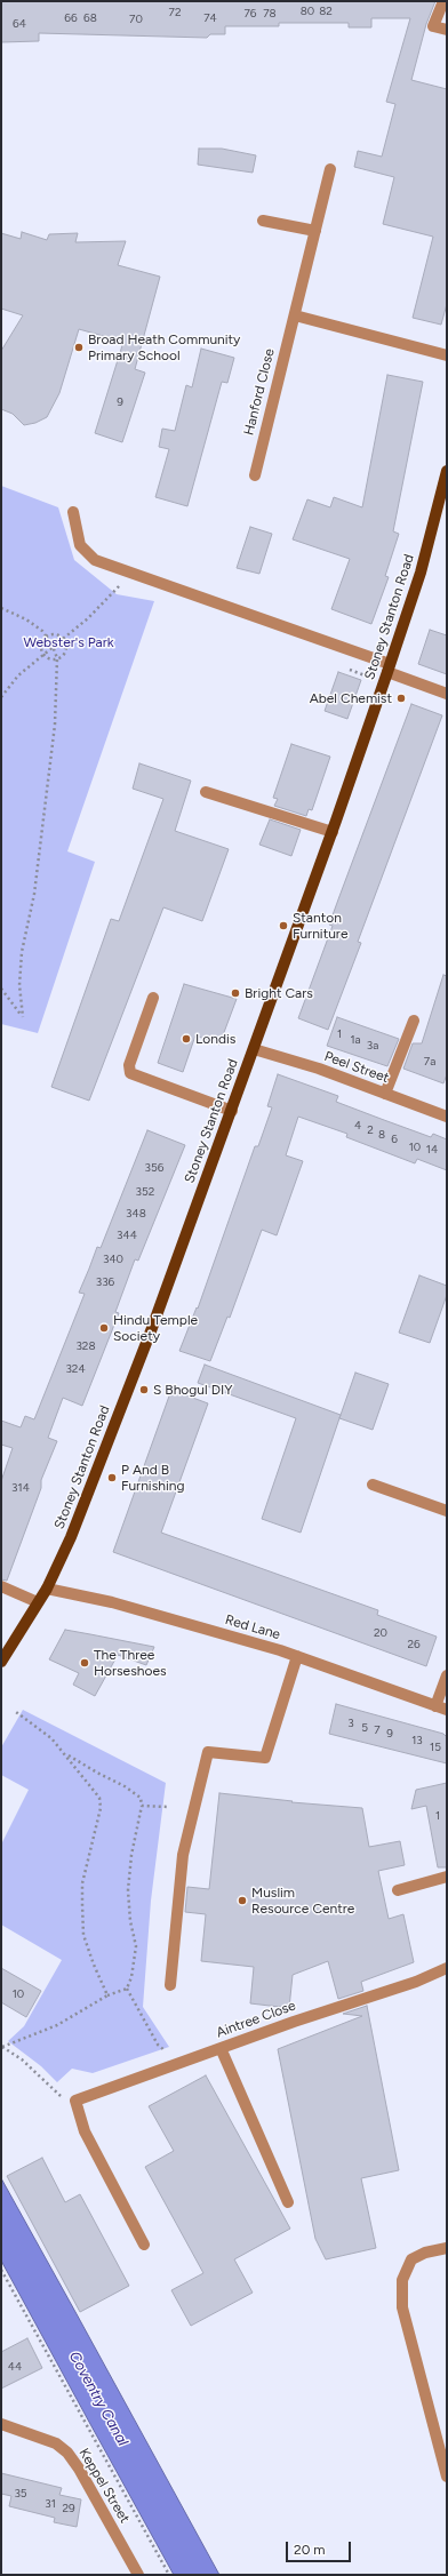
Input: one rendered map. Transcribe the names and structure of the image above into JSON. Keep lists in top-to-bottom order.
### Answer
{
  "streets": {
    "main road": ["Stoney Stanton Road"],
    "street": [
      "Hanford Close",
      "Peel Street",
      "Red Lane",
      "Aintree Close",
      "Keppel Street"
    ]
  },
  "crossings": [
    ["Stoney Stanton Road", "Peel Street"],
    ["Stoney Stanton Road", "Red Lane"]
  ],
  "water": ["Coventry Canal"],
  "parks": ["Webster's Park"],
  "places": [
    "Broad Heath Community Primary School",
    "Abel Chemist",
    "Stanton Furniture",
    "Bright Cars",
    "Londis",
    "Hindu Temple Society",
    "S Bhogul DIY",
    "P And B Furnishing",
    "The Three Horseshoes",
    "Muslim Resource Centre"
  ],
  "house_numbers": [
    "80",
    "82",
    "72",
    "76",
    "78",
    "66",
    "68",
    "74",
    "70",
    "64",
    "9",
    "1",
    "1a",
    "3a",
    "7a",
    "4",
    "2",
    "8",
    "6",
    "10",
    "14",
    "356",
    "352",
    "348",
    "344",
    "340",
    "336",
    "328",
    "324",
    "314",
    "20",
    "26",
    "3",
    "5",
    "7",
    "9",
    "13",
    "15",
    "1",
    "10",
    "44",
    "35",
    "31",
    "29"
  ],
  "scale_bar": "20 m"
}
